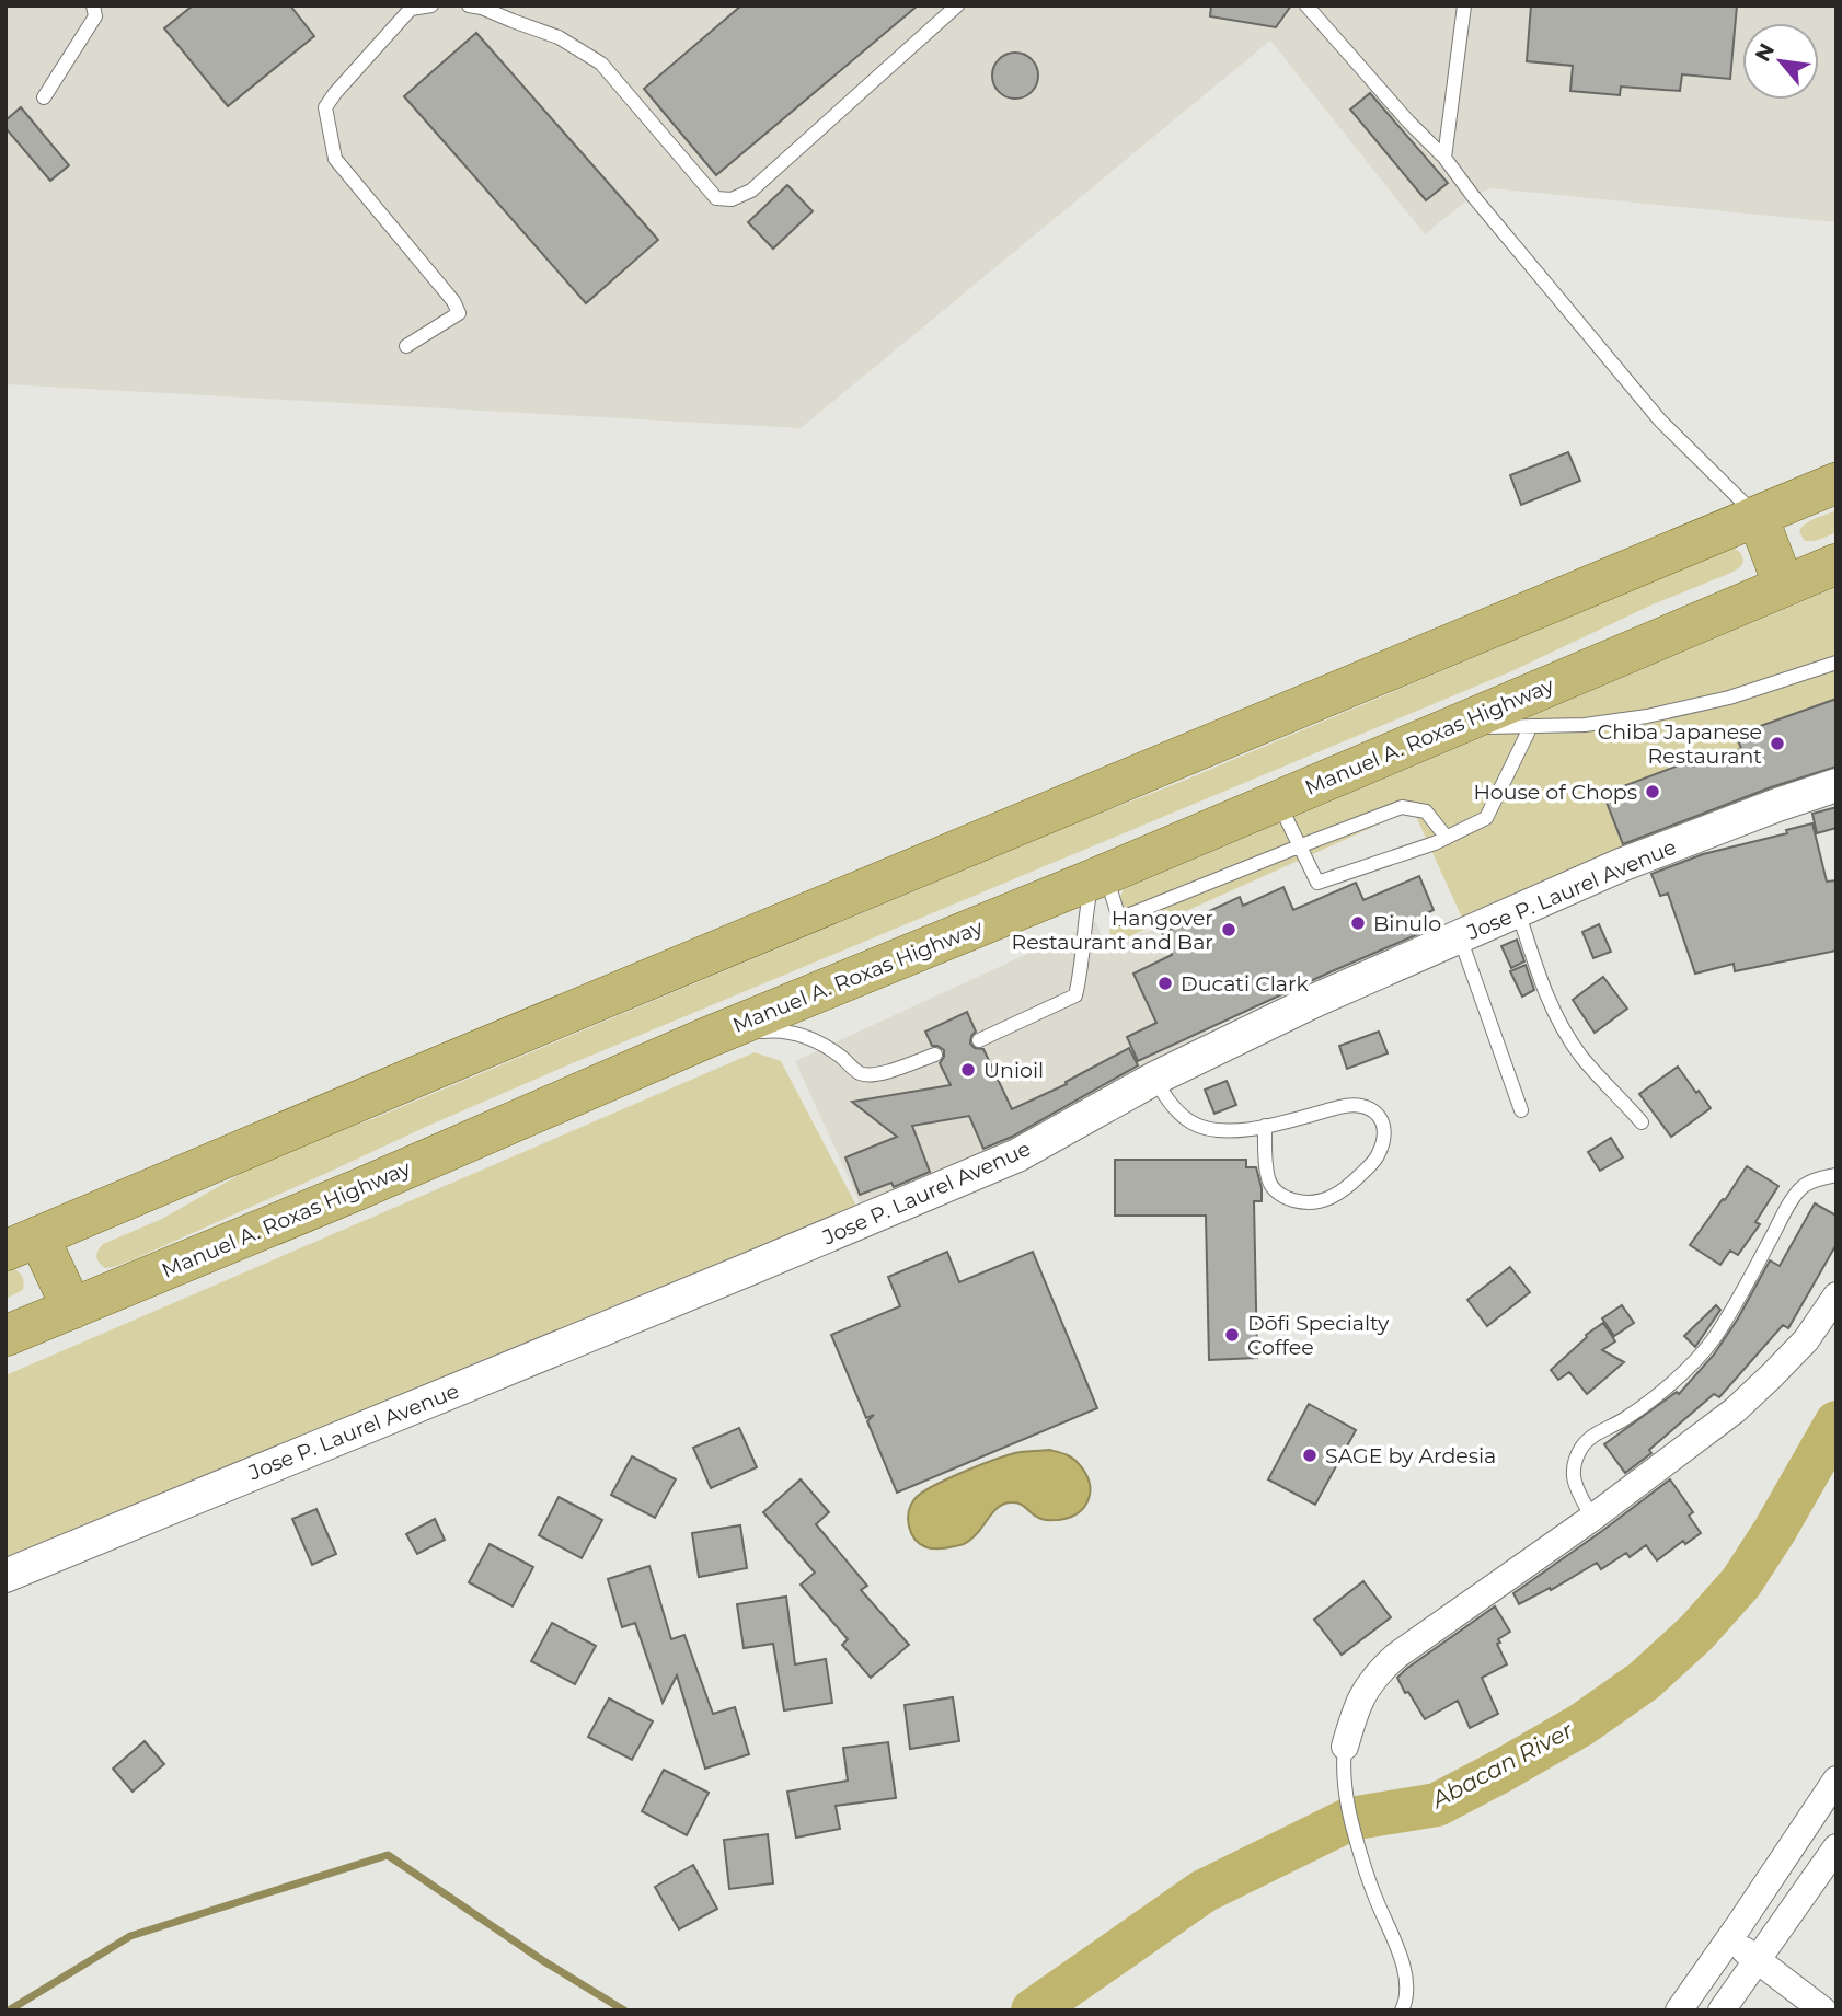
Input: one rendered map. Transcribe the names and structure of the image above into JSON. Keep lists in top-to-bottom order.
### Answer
{
  "streets": {
    "main road": ["Manuel A. Roxas Highway"],
    "street": ["Jose P. Laurel Avenue"]
  },
  "water": ["Abacan River"],
  "places": [
    "Chiba Japanese Restaurant",
    "House of Chops",
    "Binulo",
    "Hangover Restaurant and Bar",
    "Ducati Clark",
    "Unioil",
    "Dōfi Specialty Coffee",
    "SAGE by Ardesia"
  ],
  "north": "top left"
}
